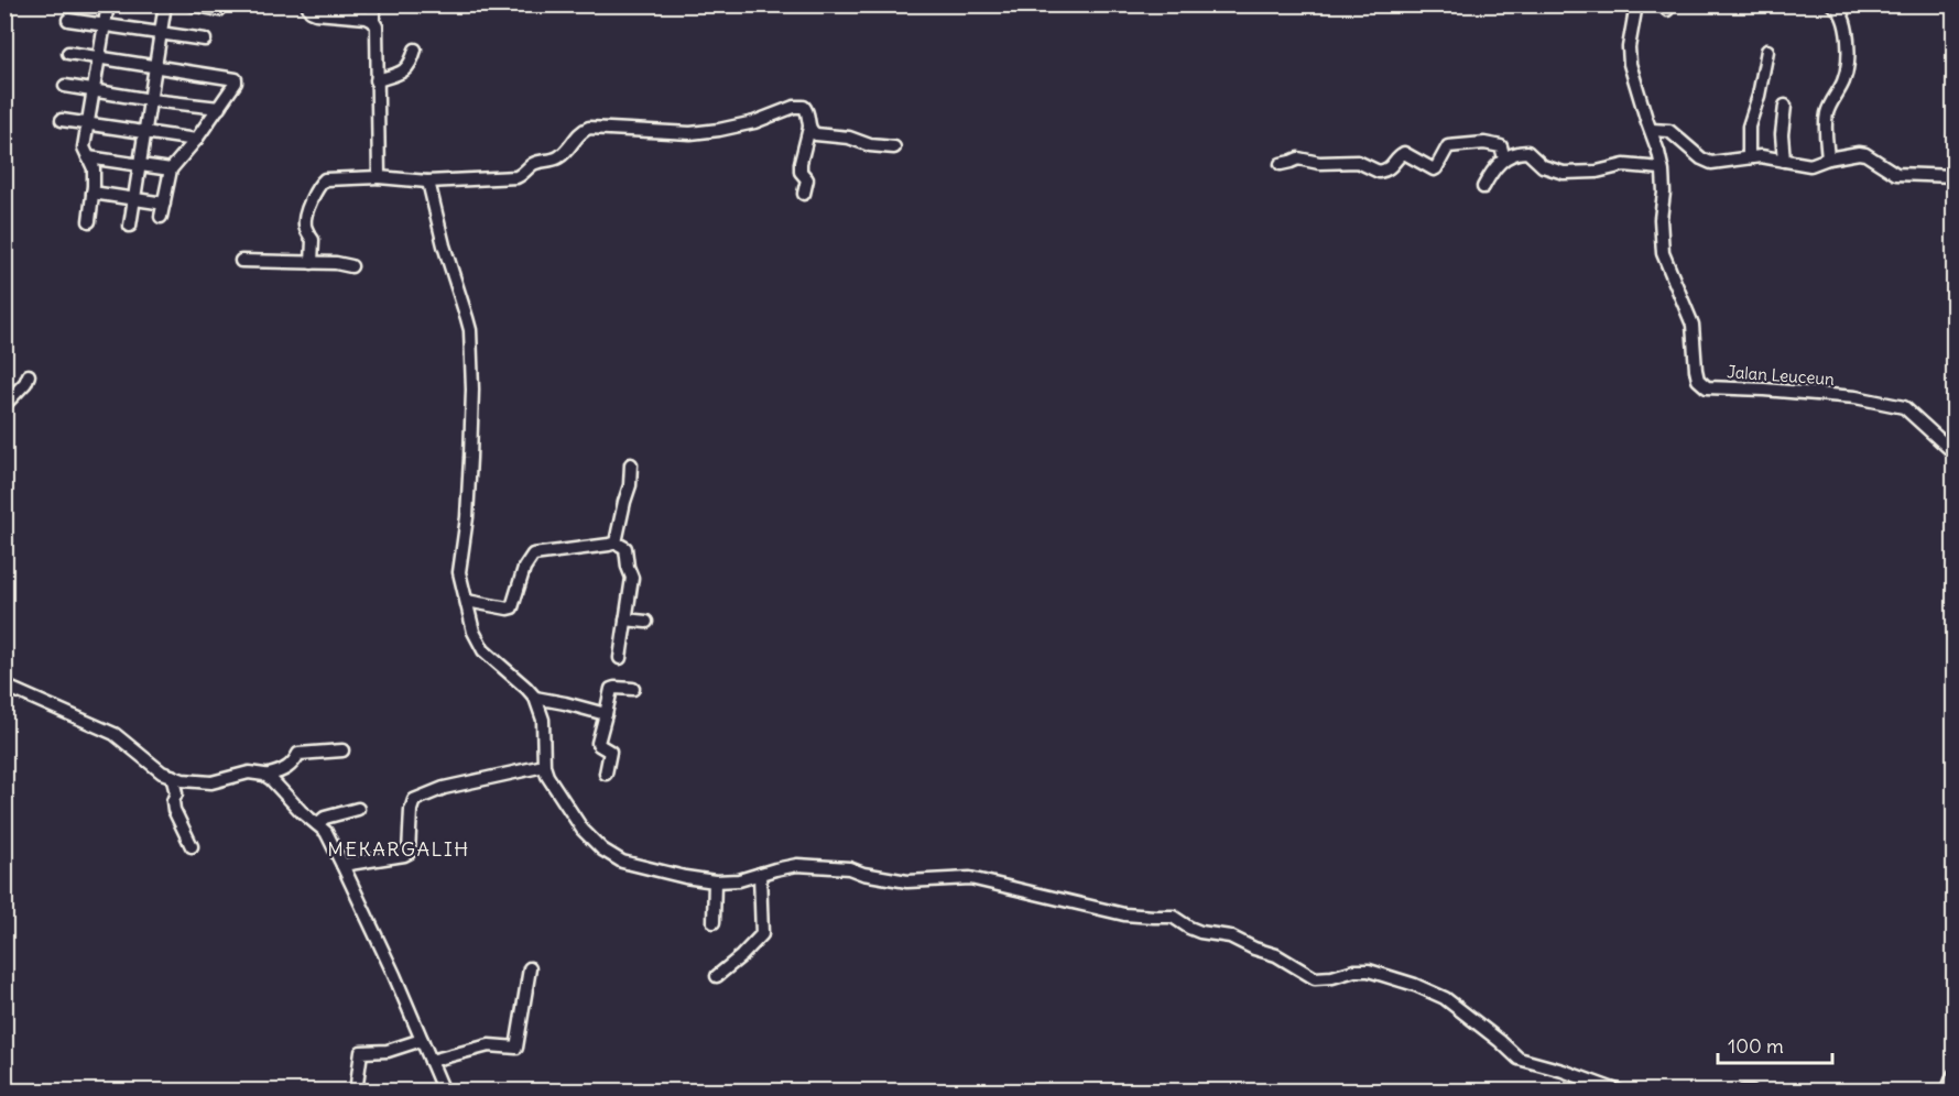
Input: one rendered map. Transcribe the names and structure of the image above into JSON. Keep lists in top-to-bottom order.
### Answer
{
  "streets": {
    "street": ["Jalan Leuceun"]
  },
  "districts": ["MEKARGALIH"],
  "scale_bar": "100 m"
}
